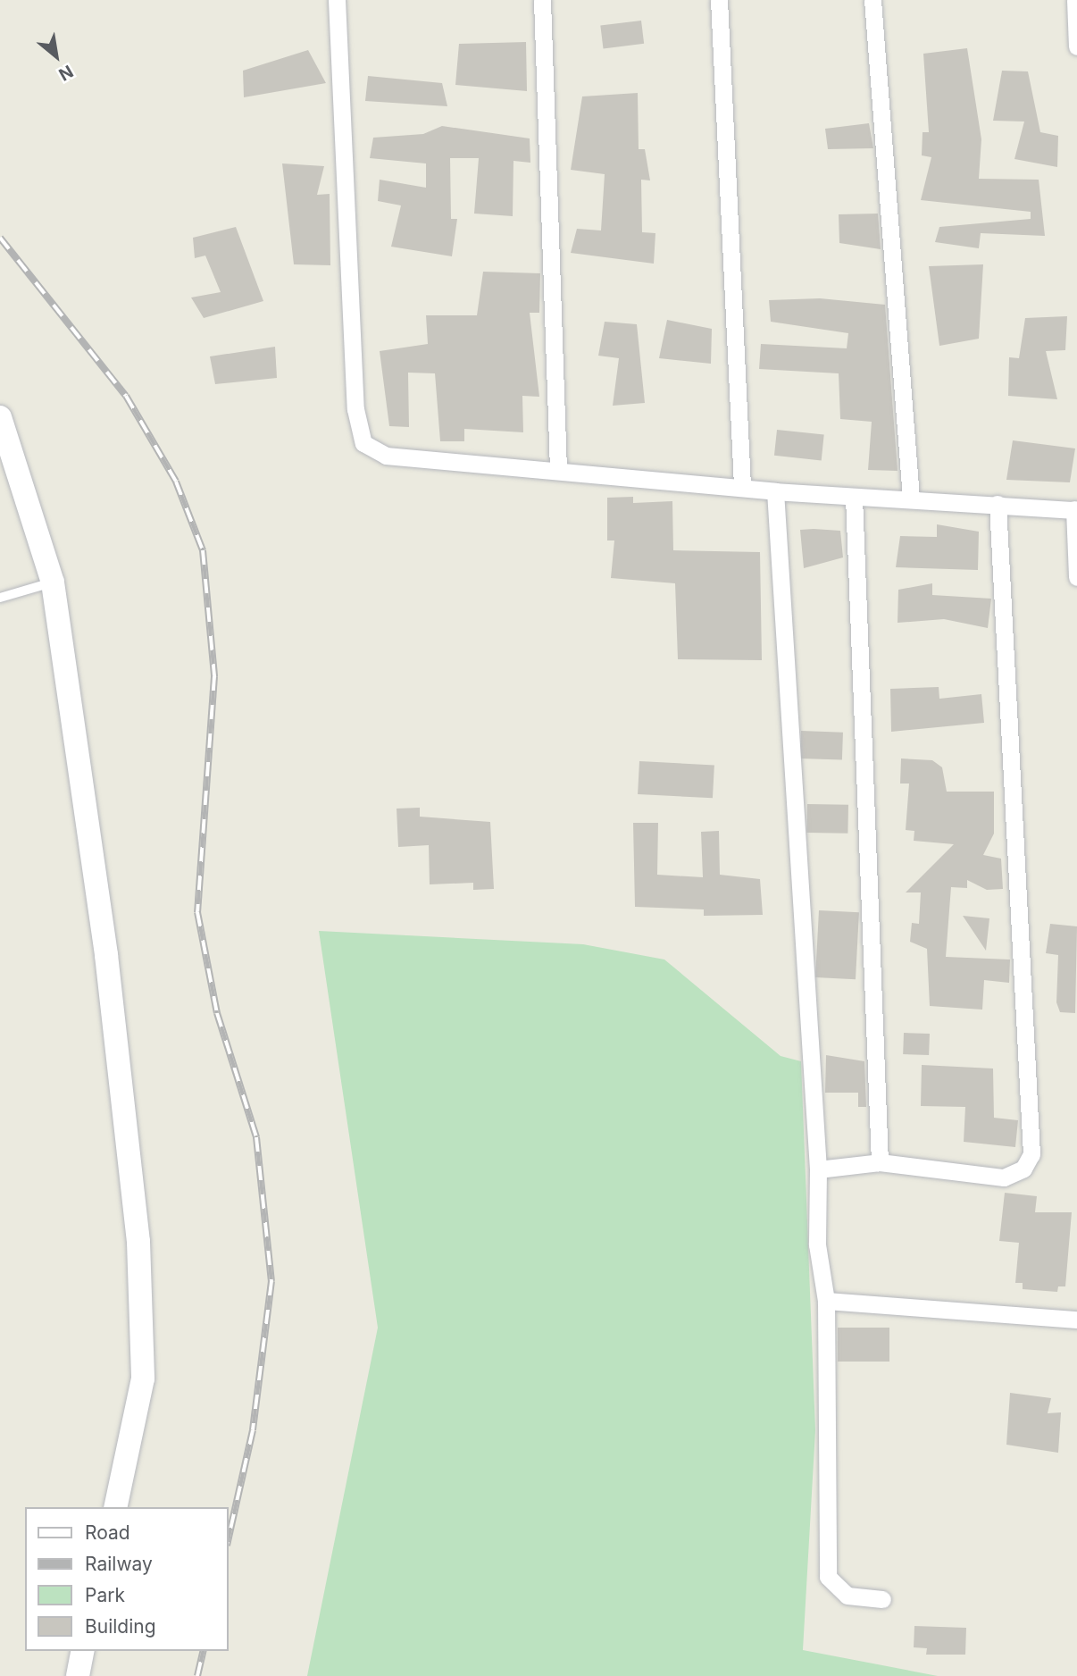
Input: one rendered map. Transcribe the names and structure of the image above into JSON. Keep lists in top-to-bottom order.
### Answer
{
  "legend": [
    "Road",
    "Railway",
    "Park",
    "Building"
  ],
  "north": "bottom right"
}
